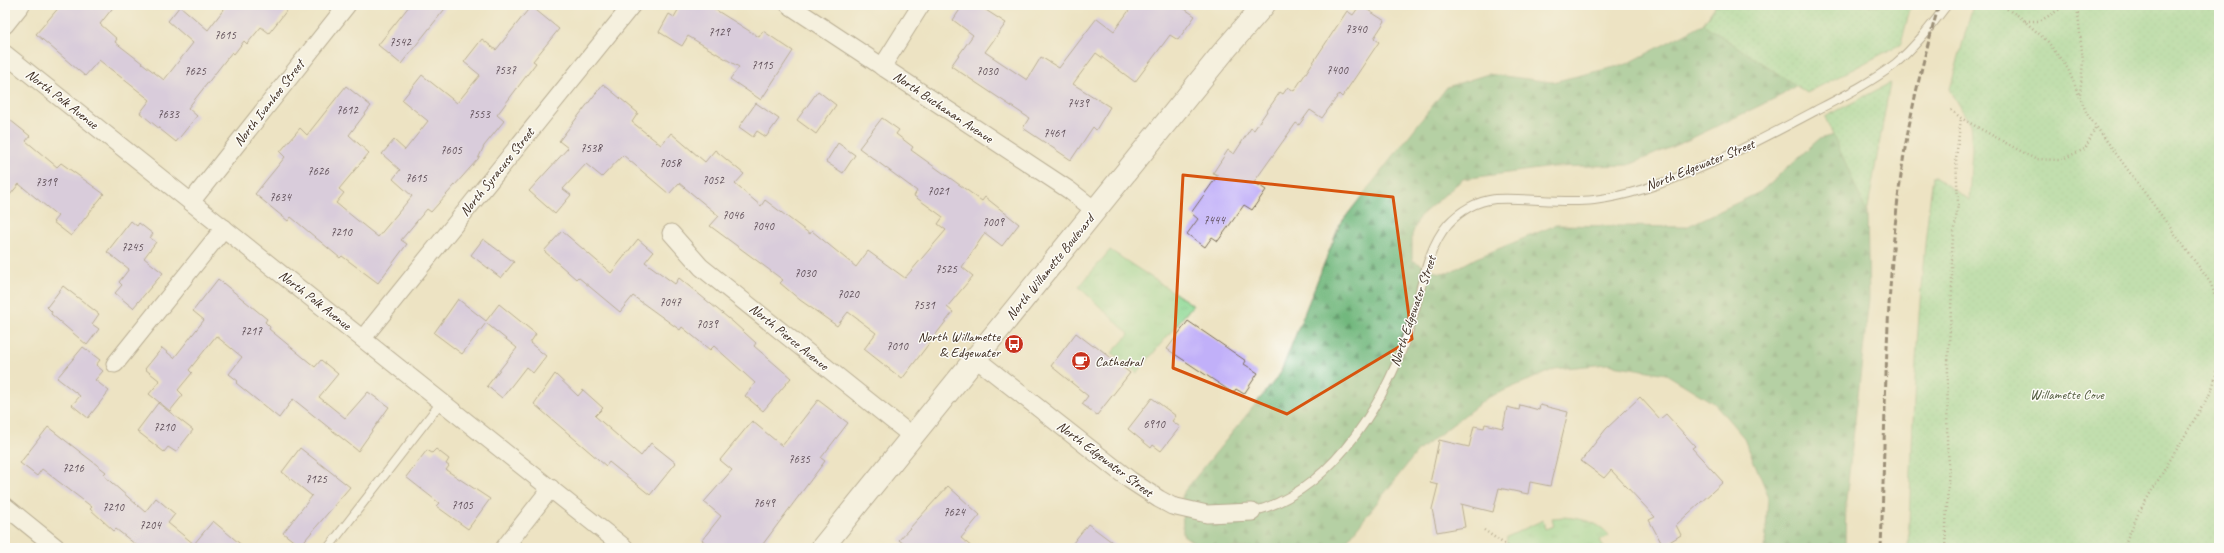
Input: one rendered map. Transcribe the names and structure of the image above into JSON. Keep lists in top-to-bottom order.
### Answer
{
  "streets": {
    "main road": ["North Willamette Boulevard"],
    "street": [
      "North Polk Avenue",
      "North Ivanhoe Street",
      "North Buchanan Avenue",
      "North Edgewater Street",
      "North Syracuse Street",
      "North Pierce Avenue"
    ]
  },
  "crossings": [
    ["North Polk Avenue", "North Ivanhoe Street"],
    ["North Polk Avenue", "North Syracuse Street"],
    ["North Buchanan Avenue", "North Willamette Boulevard"],
    ["North Edgewater Street", "North Willamette Boulevard"],
    ["North Willamette Boulevard", "North Pierce Avenue"]
  ],
  "parks": ["Willamette Cove"],
  "places": {
    "bus stop": ["North Willamette & Edgewater"],
    "cafe": ["Cathedral"]
  },
  "house_numbers": [
    "7340",
    "7129",
    "7615",
    "7542",
    "7115",
    "7537",
    "7400",
    "7625",
    "7030",
    "7439",
    "7612",
    "7633",
    "7553",
    "7461",
    "7538",
    "7605",
    "7058",
    "7626",
    "7615",
    "7052",
    "7319",
    "7021",
    "7634",
    "7046",
    "7444",
    "7009",
    "7040",
    "7210",
    "7245",
    "7525",
    "7030",
    "7020",
    "7047",
    "7531",
    "7039",
    "7217",
    "7010",
    "6910",
    "7210",
    "7635",
    "7216",
    "7125",
    "7649",
    "7105",
    "7210",
    "7624",
    "7204"
  ]
}
